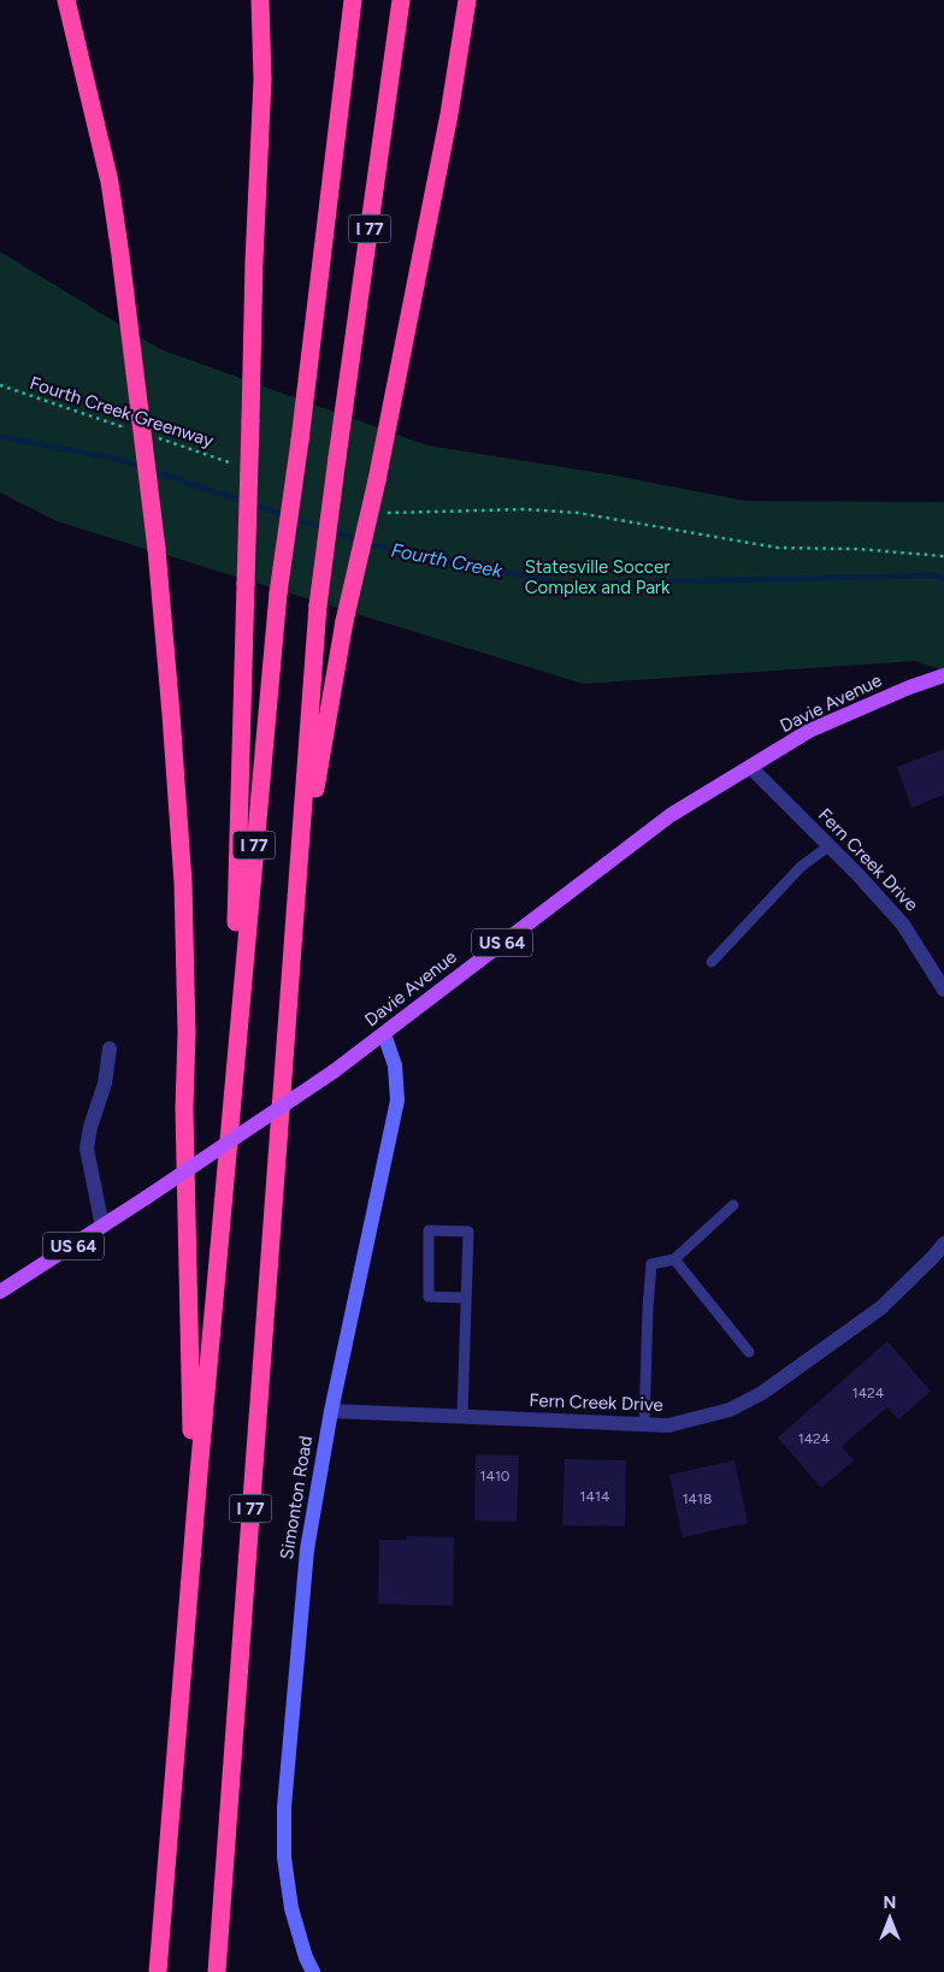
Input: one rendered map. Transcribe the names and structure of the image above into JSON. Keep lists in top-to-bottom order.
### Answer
{
  "streets": {
    "highway": ["I 77"],
    "main road": ["Davie Avenue", "US 64"],
    "street": ["Fern Creek Drive", "Simonton Road"],
    "path": ["Fourth Creek Greenway"]
  },
  "crossings": [
    ["Davie Avenue", "Fern Creek Drive"],
    ["Davie Avenue", "Simonton Road"],
    ["Fern Creek Drive", "Simonton Road"]
  ],
  "water": ["Fourth Creek"],
  "parks": ["Statesville Soccer Complex and Park"],
  "house_numbers": [
    "1424",
    "1424",
    "1410",
    "1414",
    "1418"
  ],
  "north": "top"
}
